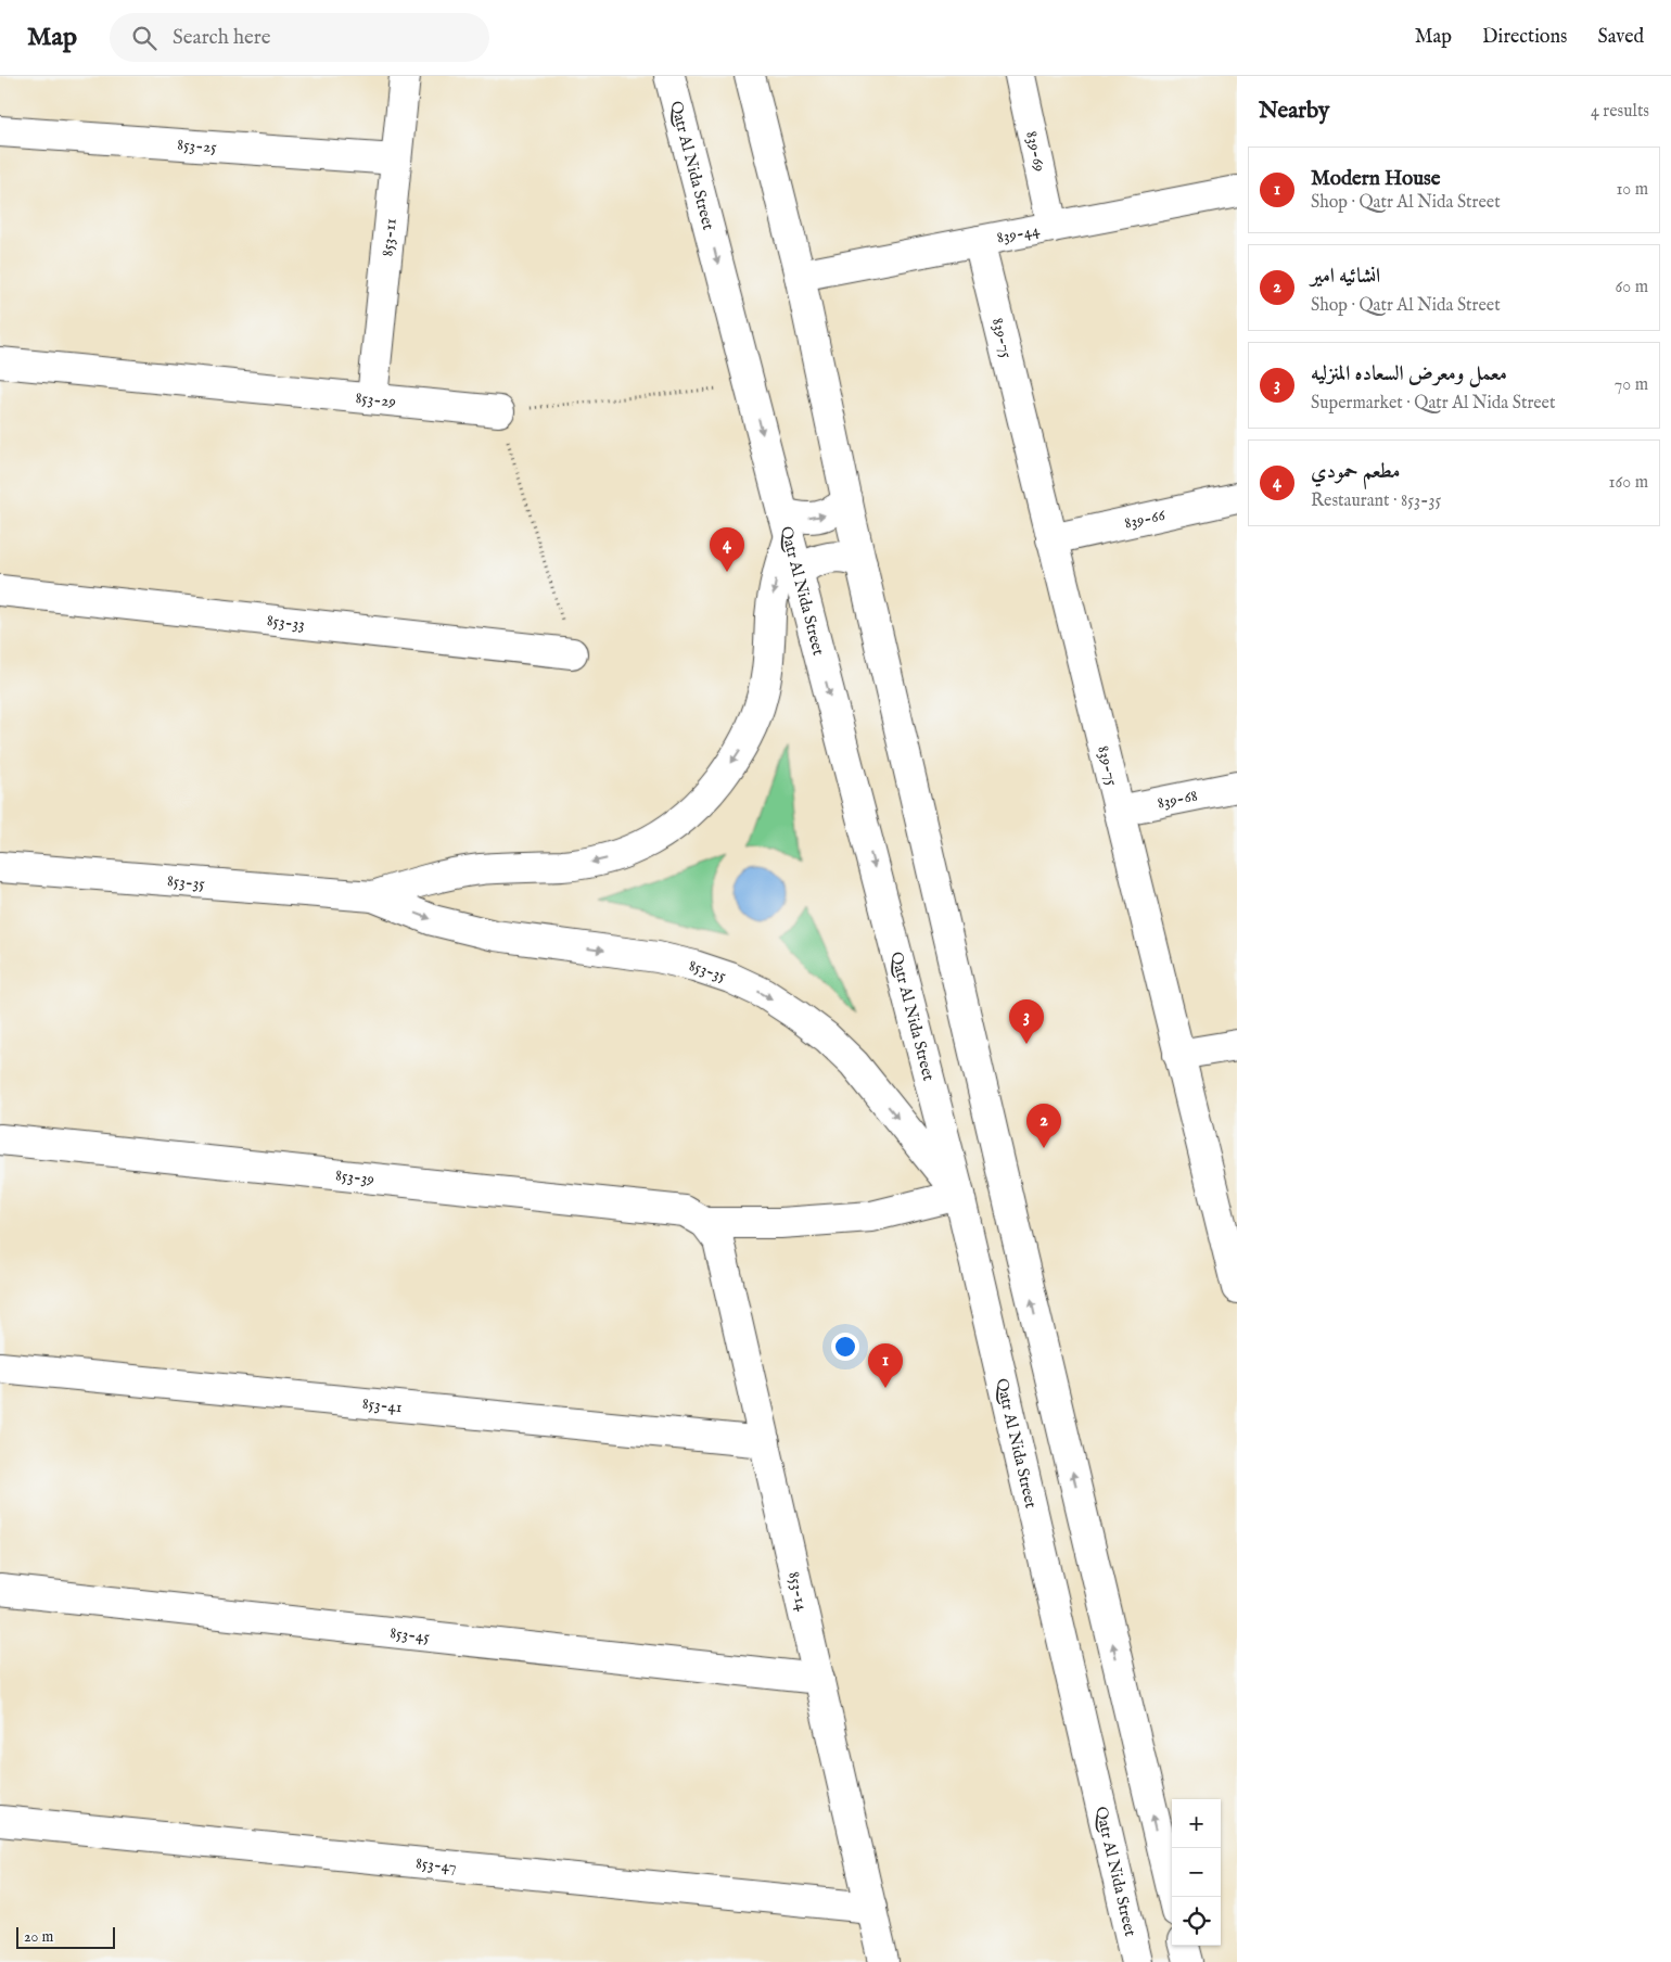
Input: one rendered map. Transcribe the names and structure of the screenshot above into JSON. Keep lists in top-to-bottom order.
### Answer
{
  "streets": {
    "street": [
      "853-25",
      "839-69",
      "Qatr Al Nida Street",
      "839-44",
      "853-11",
      "839-75",
      "853-29",
      "839-66",
      "853-33",
      "839-68",
      "853-35",
      "853-39",
      "853-41",
      "853-14",
      "853-45",
      "853-47"
    ]
  },
  "crossings": [
    ["853-25", "853-11"],
    ["839-69", "839-44"],
    ["Qatr Al Nida Street", "853-35"],
    ["839-44", "839-75"],
    ["853-11", "853-29"],
    ["839-75", "839-66"],
    ["839-75", "839-68"],
    ["853-39", "853-14"],
    ["853-41", "853-14"],
    ["853-14", "853-45"],
    ["853-14", "853-47"]
  ],
  "scale_bar": "20 m",
  "page": {
    "header": "Map",
    "search": "Search here",
    "nav": ["Map", "Directions", "Saved"],
    "heading": ["Nearby", "4 results"],
    "list": [
      {
        "mark": "1",
        "name": "Modern House",
        "note": "Shop · Qatr Al Nida Street",
        "value": "10 m"
      },
      {
        "mark": "2",
        "name": "انشائيه امير",
        "note": "Shop · Qatr Al Nida Street",
        "value": "60 m"
      },
      {
        "mark": "3",
        "name": "معمل ومعرض السعاده المنزليه",
        "note": "Supermarket · Qatr Al Nida Street",
        "value": "70 m"
      },
      {
        "mark": "4",
        "name": "مطعم حمودي",
        "note": "Restaurant · 853-35",
        "value": "160 m"
      }
    ],
    "pins": [
      "4",
      "3",
      "2",
      "1"
    ],
    "map_buttons": ["+", "−"],
    "scale": "20 m"
  }
}
